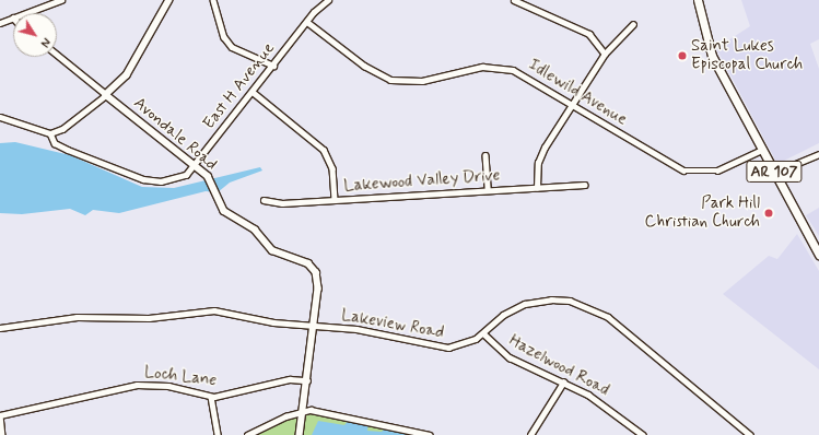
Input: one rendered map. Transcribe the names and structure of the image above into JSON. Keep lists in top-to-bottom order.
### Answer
{
  "streets": {
    "main road": ["AR 107"],
    "street": [
      "East H Avenue",
      "Idlewild Avenue",
      "Avondale Road",
      "Lakewood Valley Drive",
      "Lakeview Road",
      "Hazelwood Road",
      "Loch Lane"
    ]
  },
  "crossings": [
    ["East H Avenue", "Idlewild Avenue"],
    ["East H Avenue", "Avondale Road"],
    ["Idlewild Avenue", "AR 107"],
    ["Avondale Road", "Lakeview Road"],
    ["Avondale Road", "Loch Lane"],
    ["Lakeview Road", "Hazelwood Road"]
  ],
  "places": ["Saint Lukes Episcopal Church", "Park Hill Christian Church"],
  "north": "bottom right"
}
